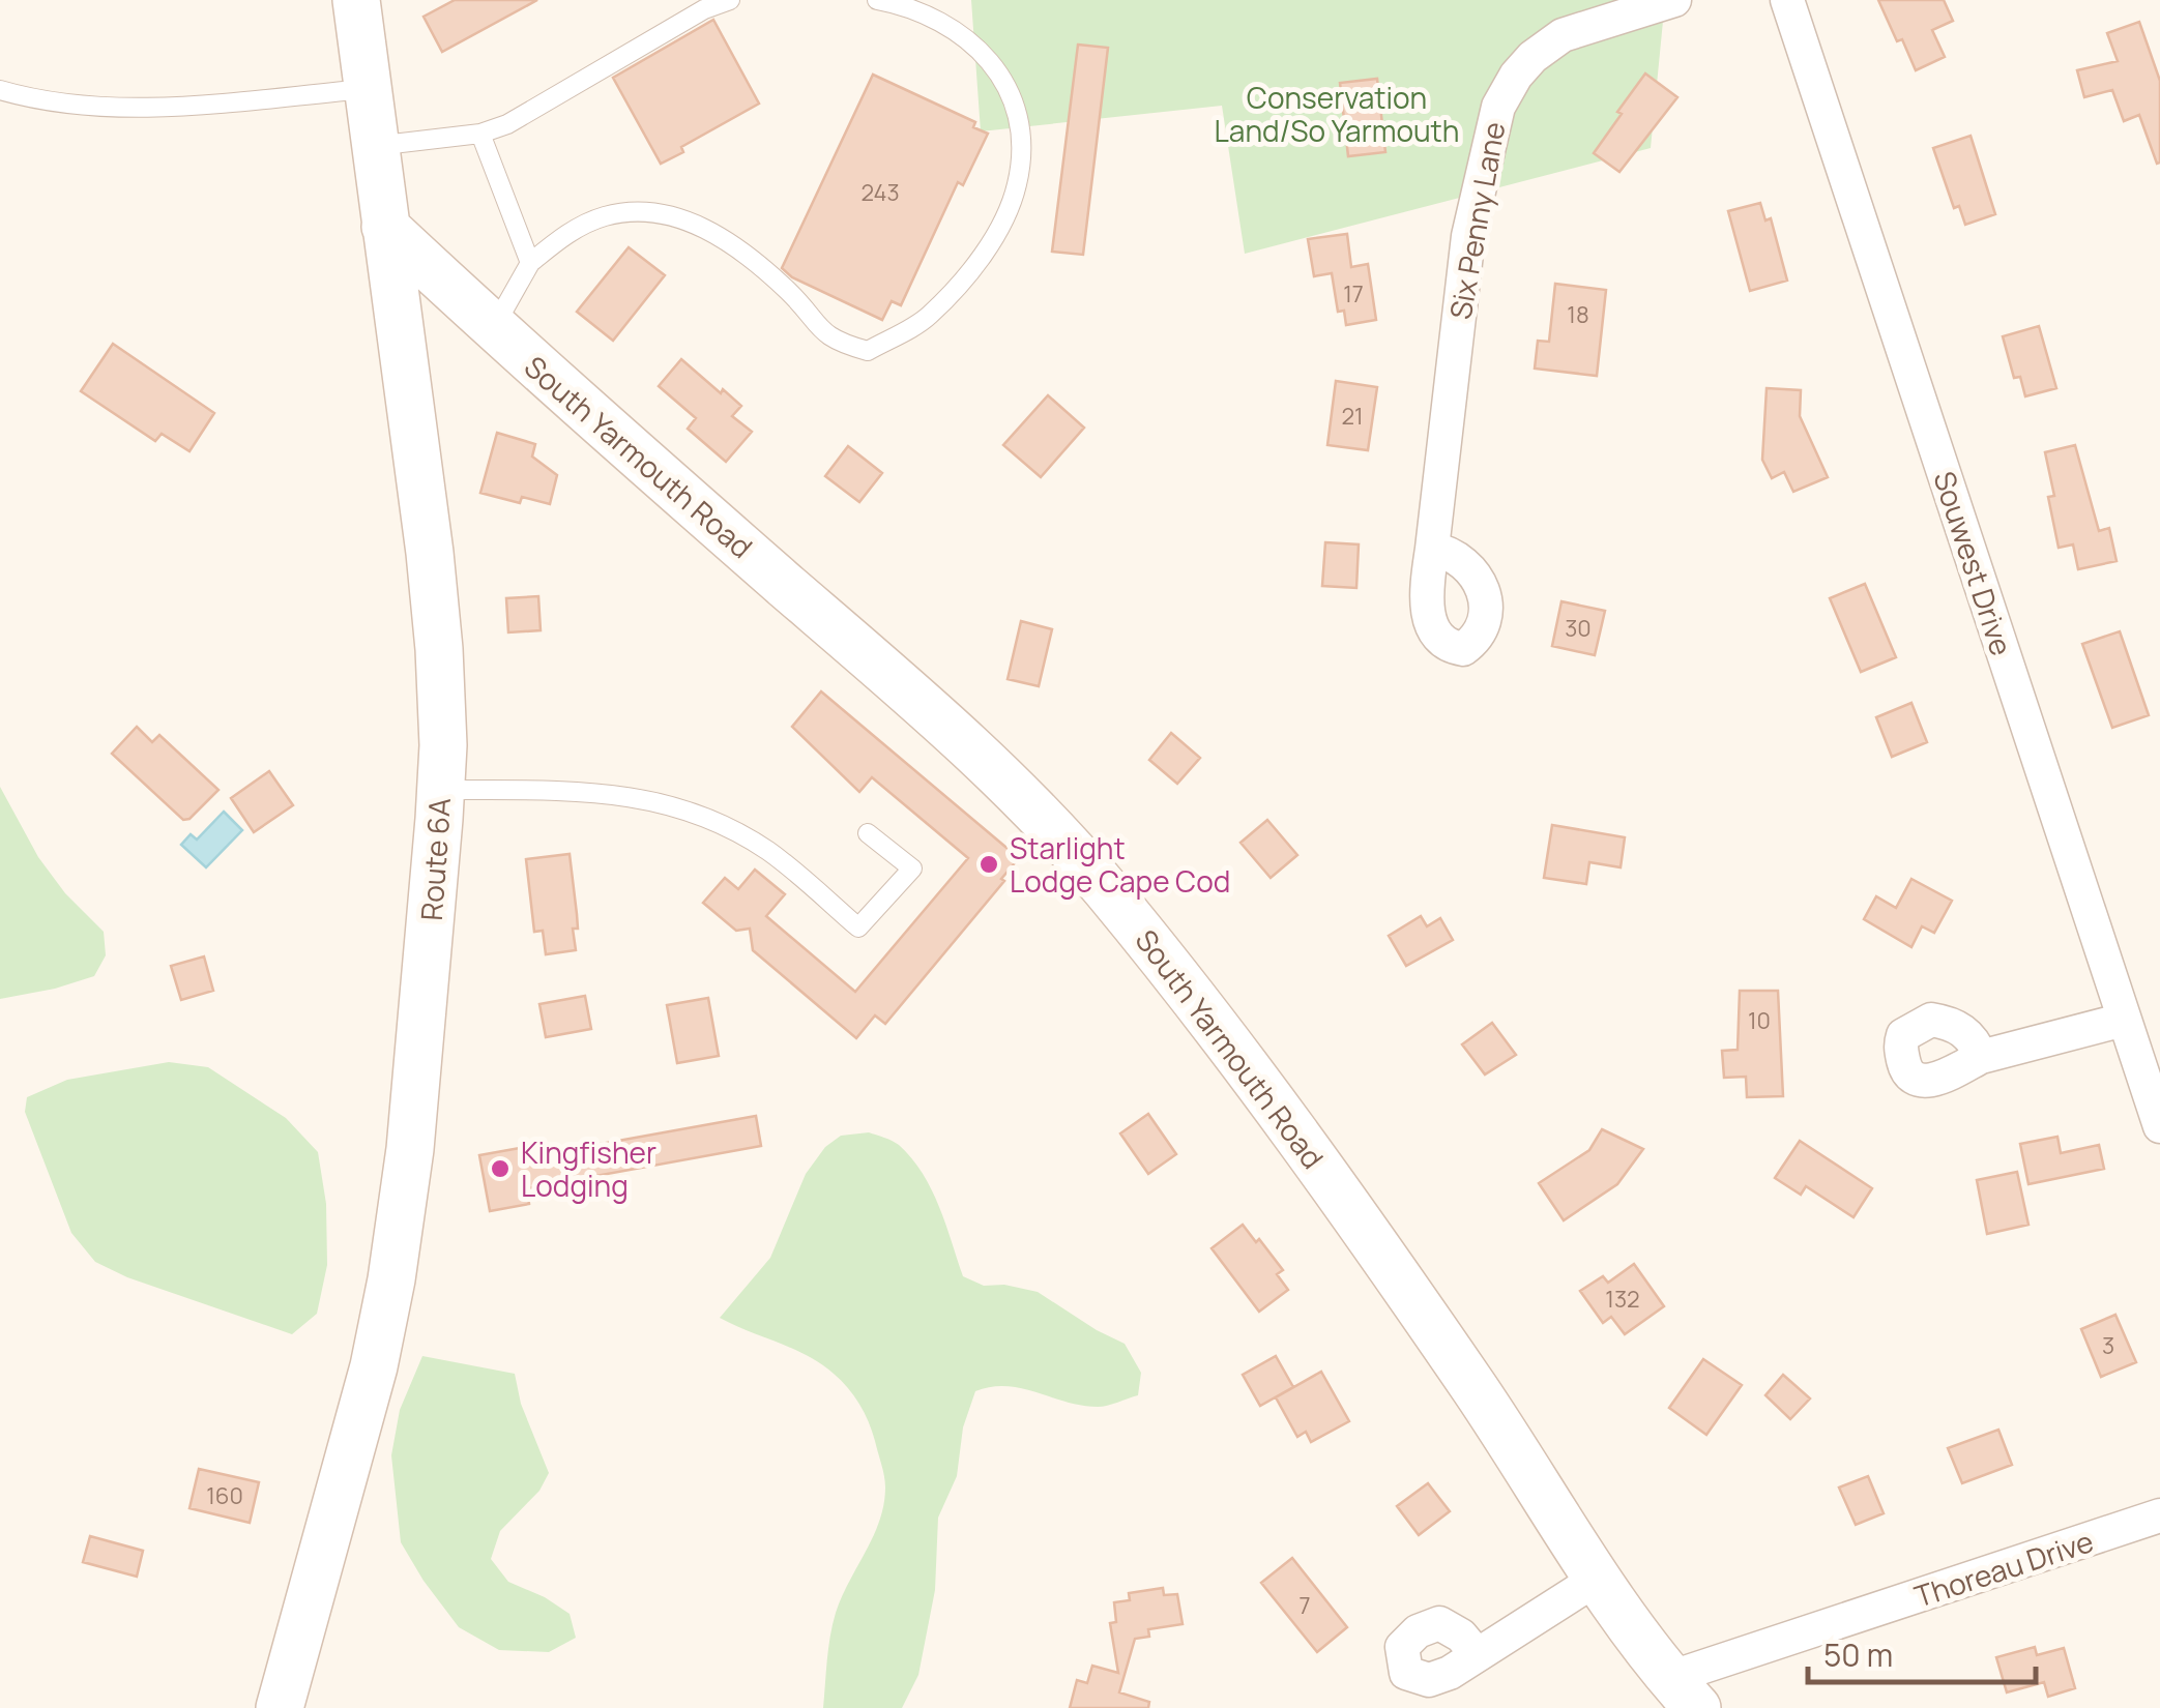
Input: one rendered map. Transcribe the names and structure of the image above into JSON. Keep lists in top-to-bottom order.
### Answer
{
  "streets": {
    "main road": ["South Yarmouth Road", "Route 6A"],
    "street": ["Six Penny Lane", "Souwest Drive", "Thoreau Drive"]
  },
  "crossings": [
    ["South Yarmouth Road", "Route 6A"],
    ["South Yarmouth Road", "Thoreau Drive"]
  ],
  "parks": ["Conservation Land/So Yarmouth"],
  "places": ["Starlight Lodge Cape Cod", "Kingfisher Lodging"],
  "house_numbers": [
    "243",
    "17",
    "18",
    "21",
    "30",
    "10",
    "132",
    "3",
    "160",
    "7"
  ],
  "scale_bar": "50 m"
}
